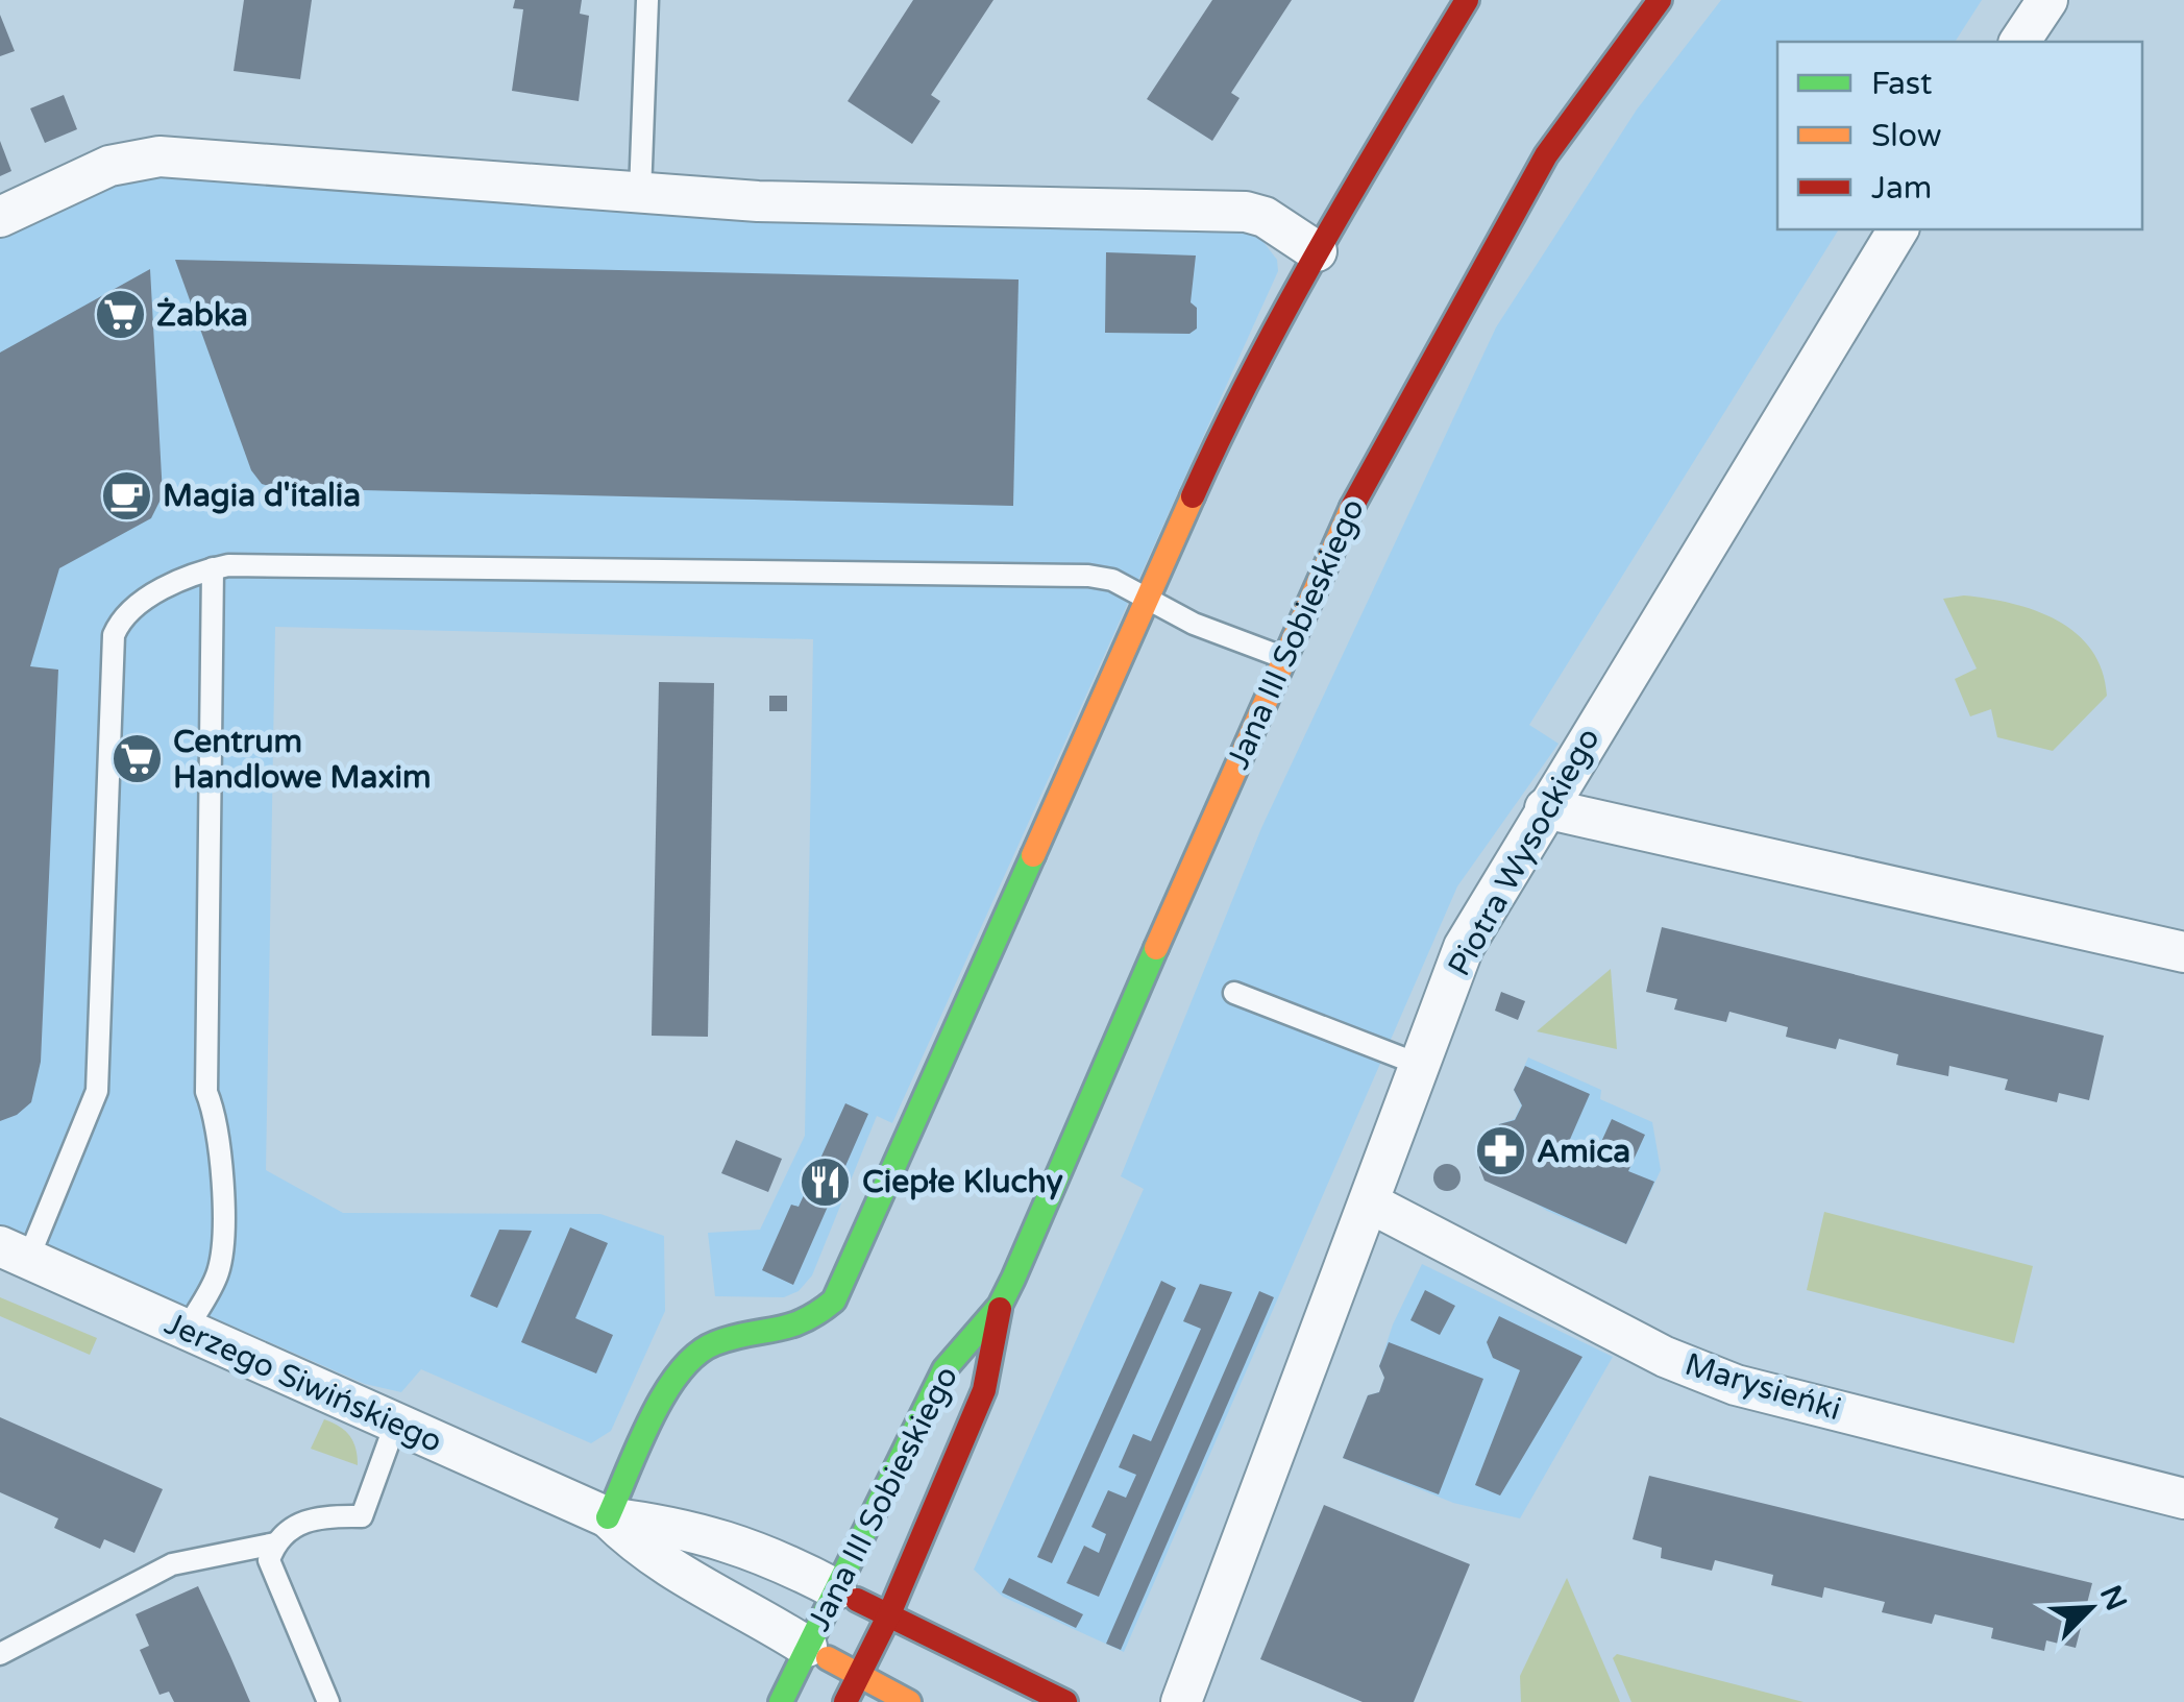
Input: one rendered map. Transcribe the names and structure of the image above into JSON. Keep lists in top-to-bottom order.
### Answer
{
  "streets": {
    "street": [
      "Jana III Sobieskiego",
      "Piotra Wysockiego",
      "Jerzego Siwińskiego",
      "Marysieńki"
    ]
  },
  "crossings": [
    ["Jana III Sobieskiego", "Jerzego Siwińskiego"],
    ["Piotra Wysockiego", "Marysieńki"]
  ],
  "places": {
    "supermarket": ["Żabka", "Centrum Handlowe Maxim"],
    "cafe": ["Magia d'italia"],
    "pharmacy": ["Amica"],
    "restaurant": ["Ciepłe Kluchy"]
  },
  "legend": ["Fast", "Slow", "Jam"],
  "north": "top right"
}
